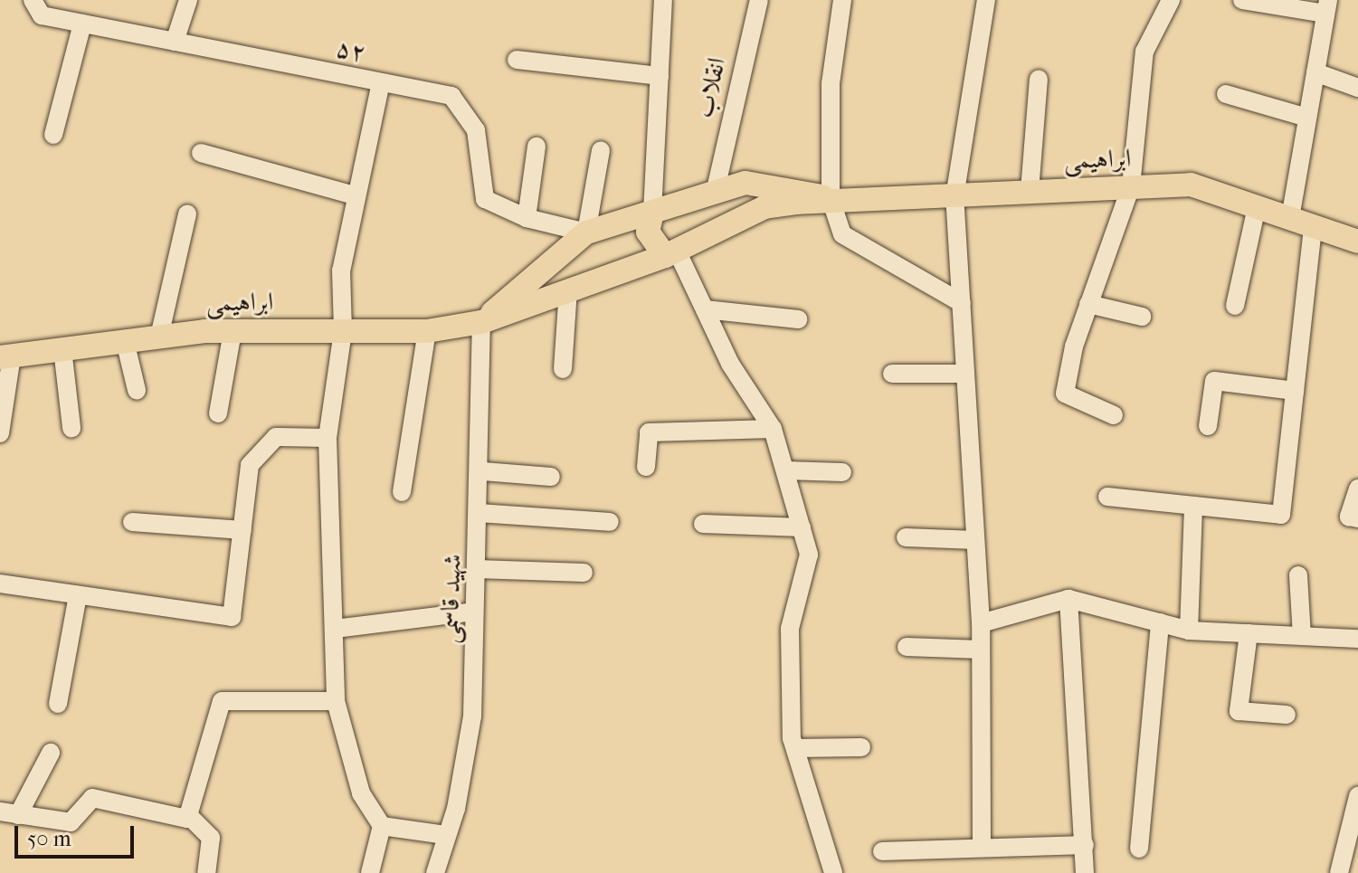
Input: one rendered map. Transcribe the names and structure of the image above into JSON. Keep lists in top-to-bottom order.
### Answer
{
  "streets": {
    "main road": ["ابراهیمی"],
    "street": ["۵۲", "انقلاب", "شهید قاسمی"]
  },
  "crossings": [
    ["ابراهیمی", "شهید قاسمی"]
  ],
  "scale_bar": "50 m"
}
